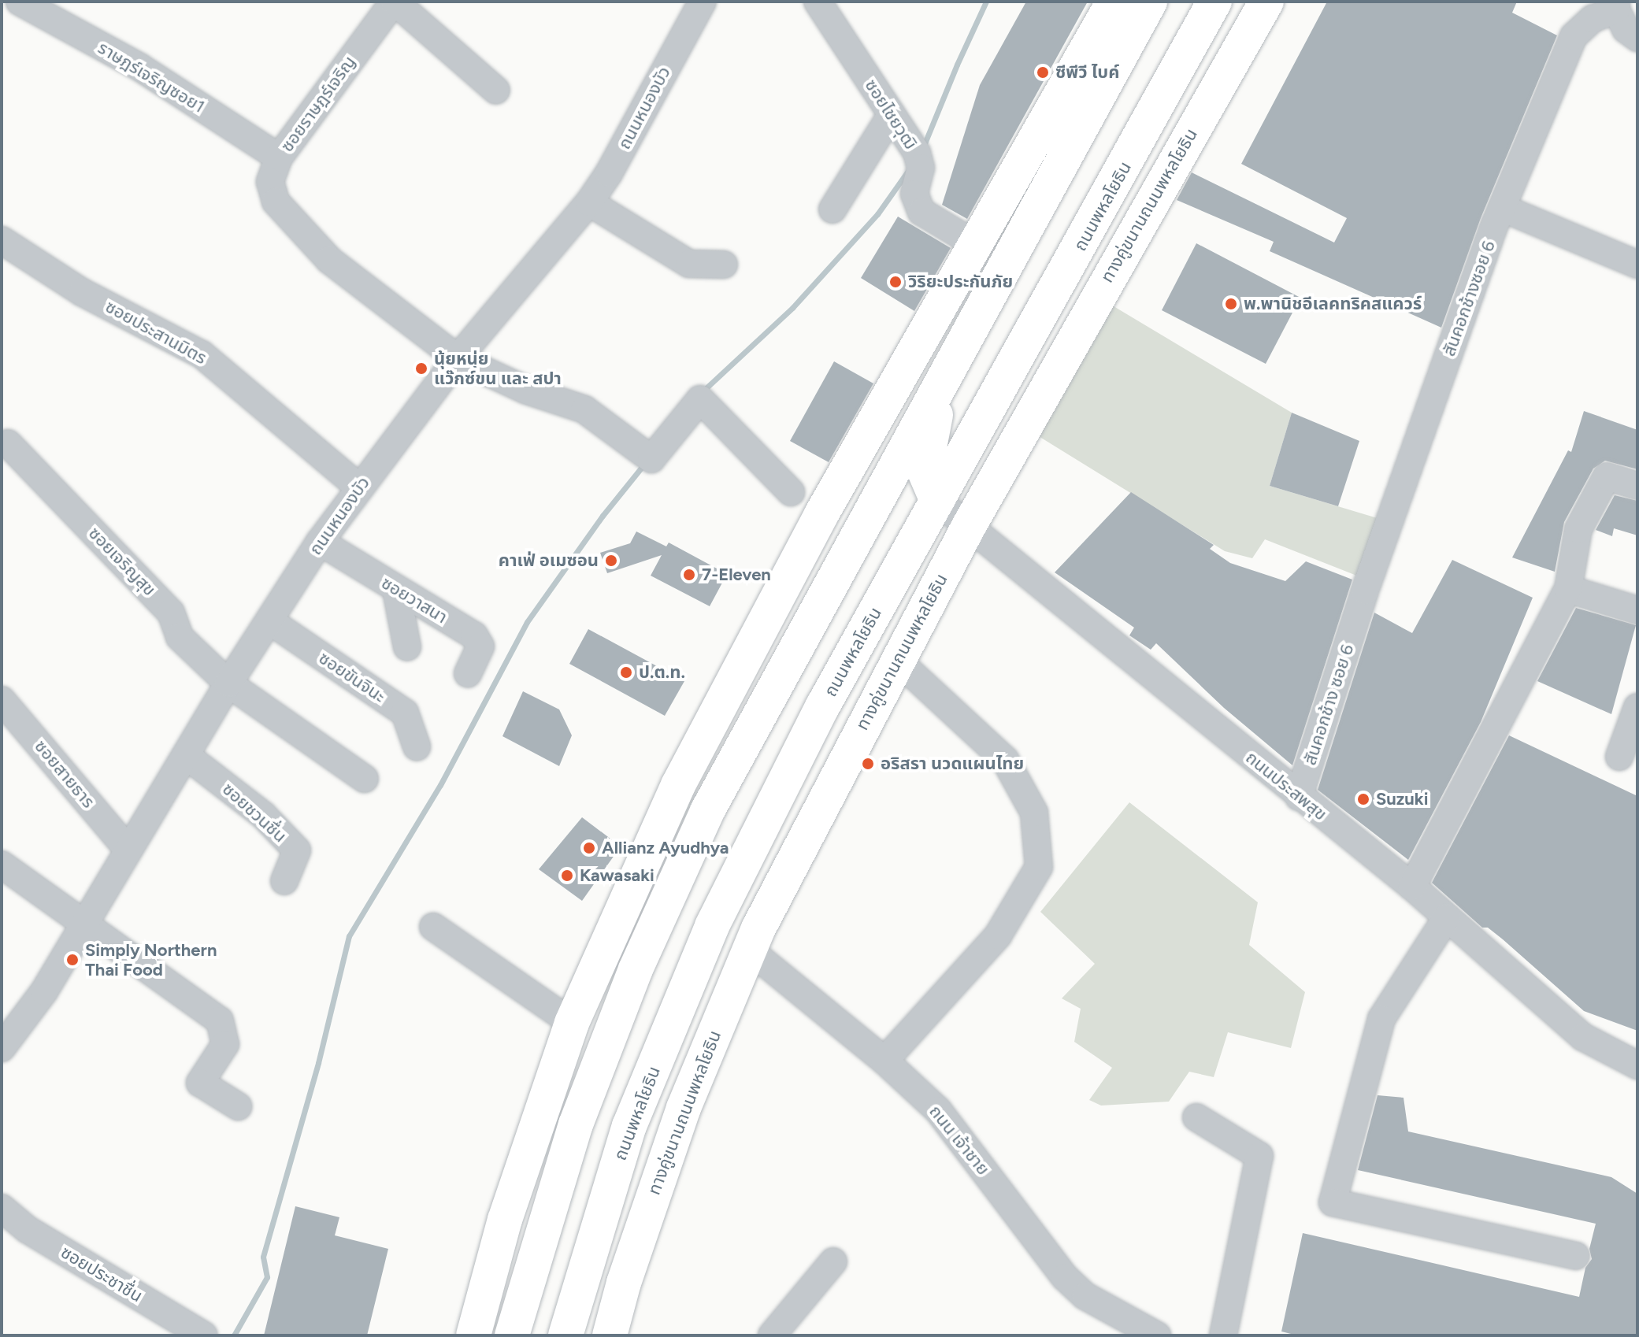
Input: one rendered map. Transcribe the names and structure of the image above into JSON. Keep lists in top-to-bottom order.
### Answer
{
  "streets": {
    "main road": ["ทางคู่ขนานถนนพหลโยธิน", "ถนนพหลโยธิน"],
    "street": [
      "ราษฎร์เจริญซอย1",
      "ซอยราษฎร์เจริญ",
      "ถนนหนองบัว",
      "ซอยไชยวุฒิ",
      "สันคอกช้างซอย 6",
      "ซอยประสานมิตร",
      "ซอยเจริญสุข",
      "ซอยวาสนา",
      "ซอยขันจินะ",
      "สันคอกช้าง ซอย 6",
      "ซอยสายธาร",
      "ถนนประสพสุข",
      "ซอยชวนชื่น",
      "ถนน เจ้าชาย",
      "ซอยประชาชื่น"
    ]
  },
  "crossings": [
    ["ราษฎร์เจริญซอย1", "ซอยราษฎร์เจริญ"],
    ["ซอยราษฎร์เจริญ", "ถนนหนองบัว"],
    ["ถนนหนองบัว", "ซอยประสานมิตร"],
    ["ถนนหนองบัว", "ซอยเจริญสุข"],
    ["ถนนหนองบัว", "ซอยวาสนา"],
    ["ถนนหนองบัว", "ซอยขันจินะ"],
    ["ถนนหนองบัว", "ซอยสายธาร"],
    ["ถนนหนองบัว", "ซอยชวนชื่น"],
    ["ทางคู่ขนานถนนพหลโยธิน", "ถนนประสพสุข"],
    ["ทางคู่ขนานถนนพหลโยธิน", "ถนน เจ้าชาย"],
    ["ถนนพหลโยธิน", "ถนนประสพสุข"],
    ["สันคอกช้างซอย 6", "สันคอกช้าง ซอย 6"],
    ["สันคอกช้าง ซอย 6", "ถนนประสพสุข"]
  ],
  "places": [
    "ซีพีวี ไบค์",
    "วิริยะประกันภัย",
    "พ.พานิชอีเลคทริคสแควร์",
    "นุ้ยหนุ่ย แว๊กซ์ขน และ สปา",
    "คาเฟ่ อเมซอน",
    "7-Eleven",
    "ป.ต.ท.",
    "อริสรา นวดแผนไทย",
    "Suzuki",
    "Allianz Ayudhya",
    "Kawasaki",
    "Simply Northern Thai Food"
  ]
}
